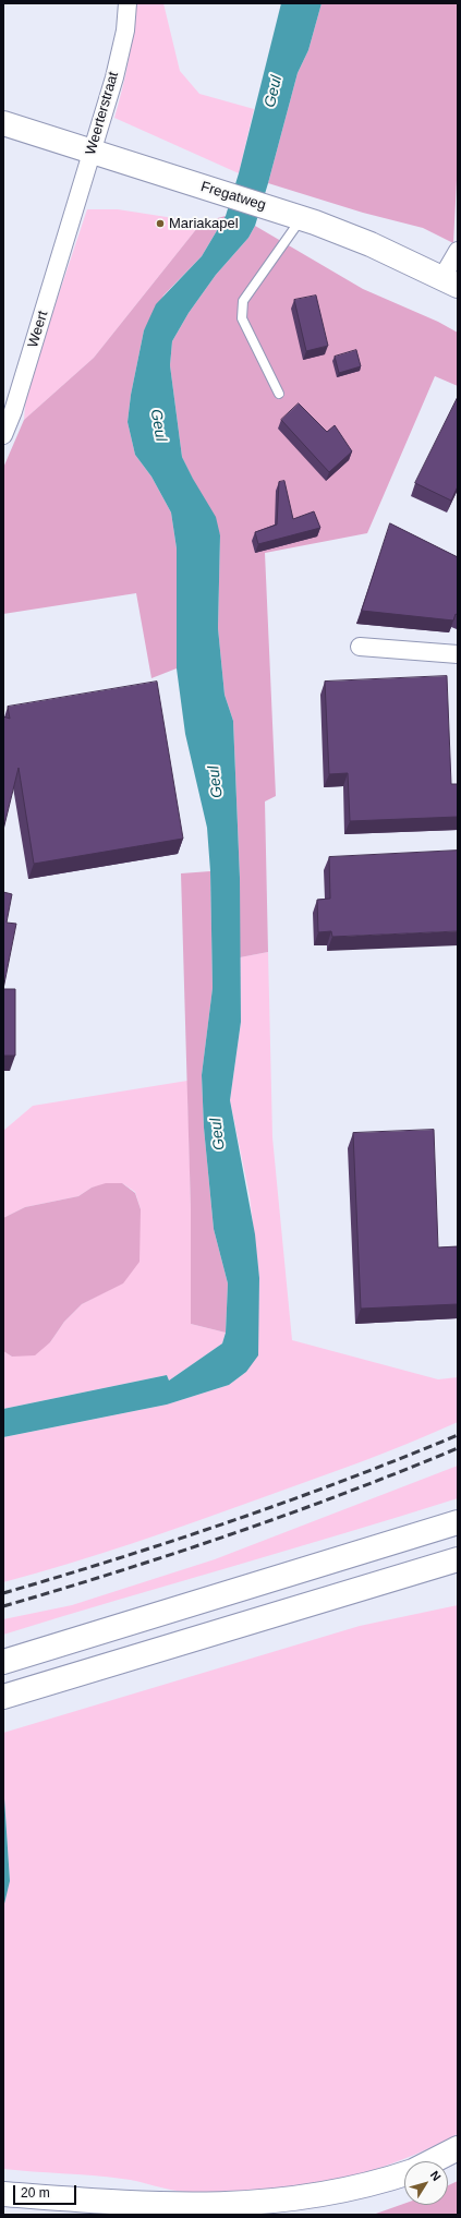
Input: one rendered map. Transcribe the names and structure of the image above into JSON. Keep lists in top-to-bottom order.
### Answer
{
  "streets": {
    "main road": ["Fregatweg"],
    "street": ["Weerterstraat", "Weert"]
  },
  "crossings": [
    ["Weerterstraat", "Fregatweg"],
    ["Weerterstraat", "Weert"]
  ],
  "water": ["Geul"],
  "places": ["Mariakapel"],
  "scale_bar": "20 m",
  "north": "top right"
}
